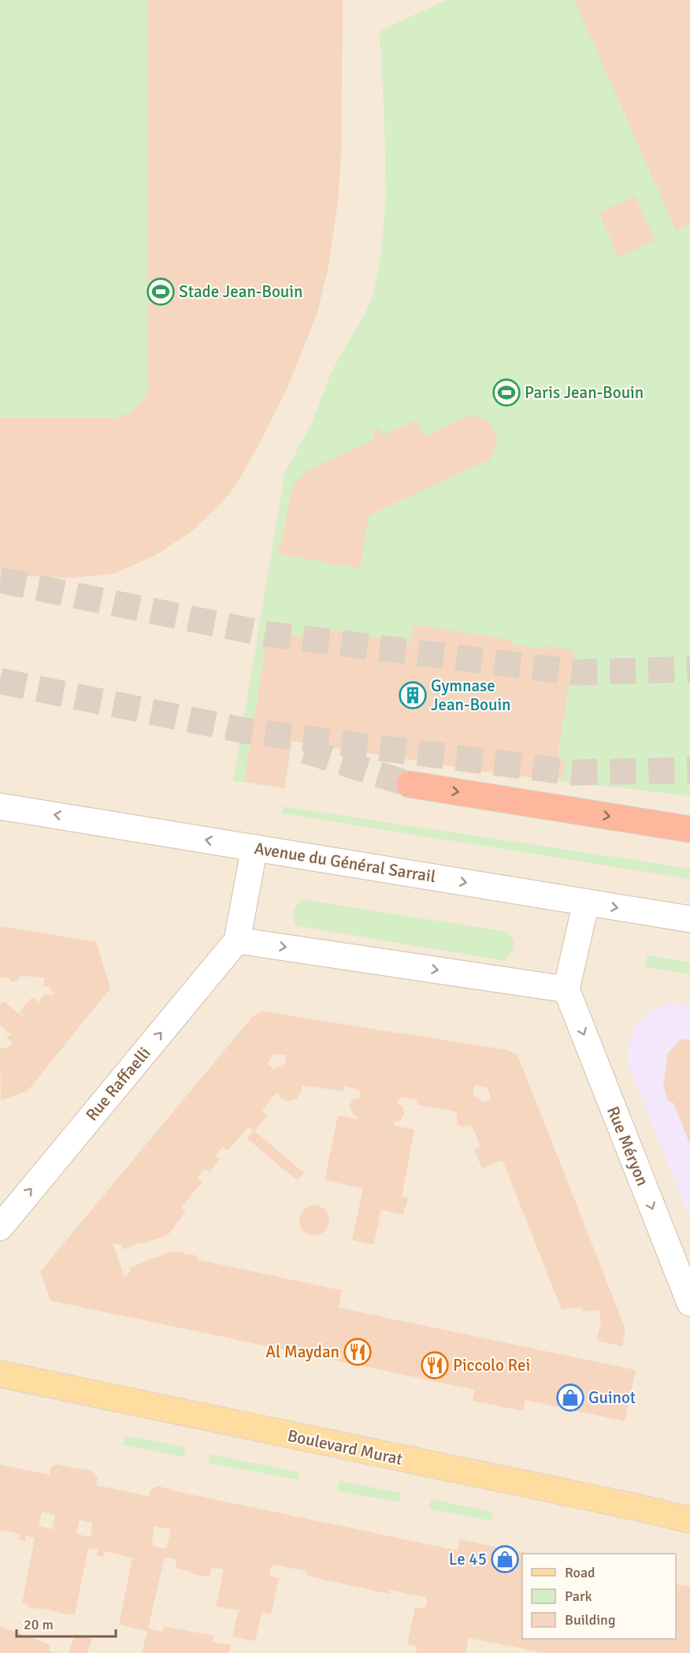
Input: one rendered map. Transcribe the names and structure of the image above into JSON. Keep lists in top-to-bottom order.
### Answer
{
  "streets": {
    "main road": ["Boulevard Murat"],
    "street": ["Avenue du Général Sarrail", "Rue Raffaelli", "Rue Méryon"]
  },
  "one_way": ["Rue Raffaelli", "Rue Méryon"],
  "places": {
    "sports": ["Stade Jean-Bouin", "Paris Jean-Bouin"],
    "building": ["Gymnase Jean-Bouin"],
    "restaurant": ["Al Maydan", "Piccolo Rei"],
    "shop": ["Guinot", "Le 45"]
  },
  "legend": ["Road", "Park", "Building"],
  "scale_bar": "20 m"
}
